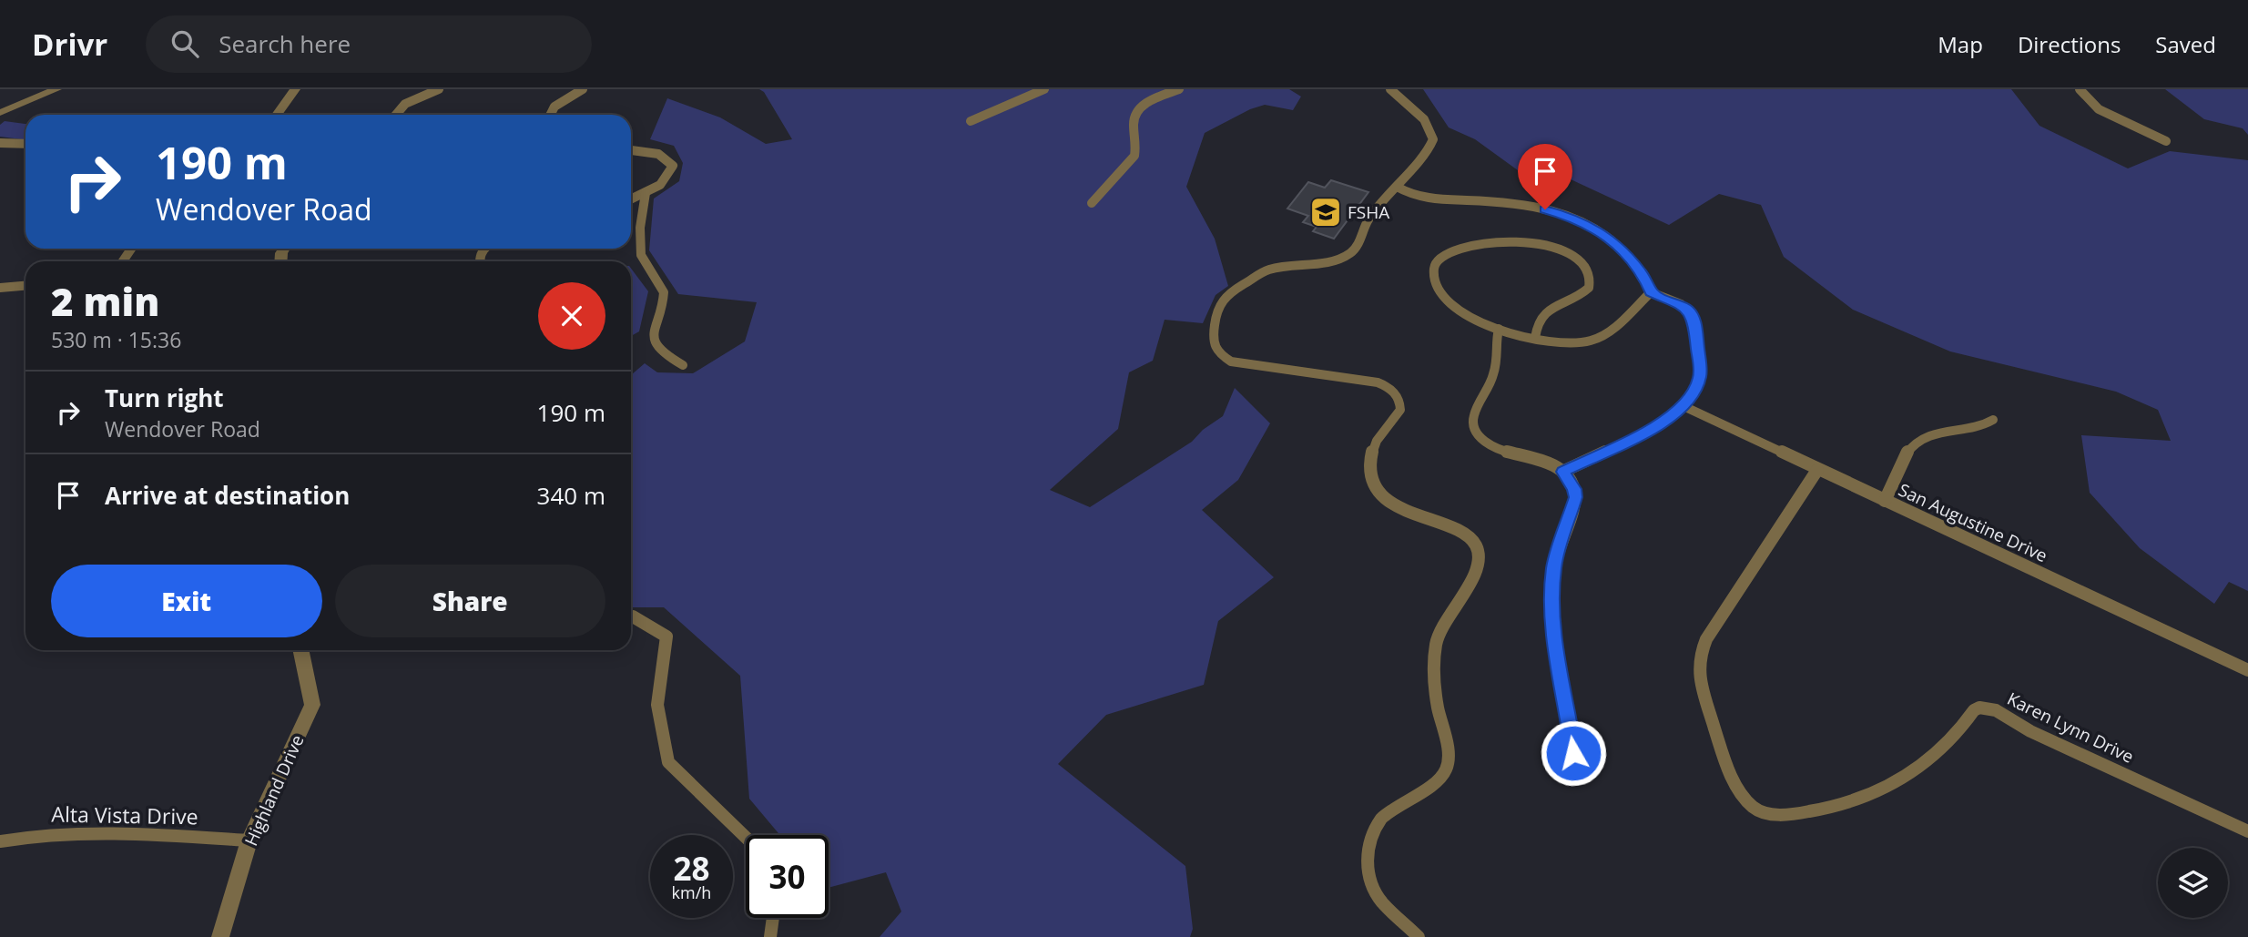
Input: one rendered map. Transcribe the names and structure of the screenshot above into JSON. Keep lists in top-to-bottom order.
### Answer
{
  "streets": {
    "street": [
      "San Augustine Drive",
      "Karen Lynn Drive",
      "Highland Drive",
      "Alta Vista Drive"
    ]
  },
  "crossings": [
    ["San Augustine Drive", "Karen Lynn Drive"],
    ["Highland Drive", "Alta Vista Drive"]
  ],
  "places": {
    "school or university": ["FSHA"]
  },
  "page": {
    "header": "Drivr",
    "search": "Search here",
    "nav": ["Map", "Directions", "Saved"],
    "turn": ["190 m", "Wendover Road"],
    "heading": ["2 min", "530 m · 15:36"],
    "list": [
      {
        "name": "Turn right",
        "note": "Wendover Road",
        "value": "190 m"
      },
      {
        "name": "Arrive at destination",
        "value": "340 m"
      }
    ],
    "buttons": ["Exit", "Share"],
    "speed": "28 km/h",
    "limit": "30"
  }
}
